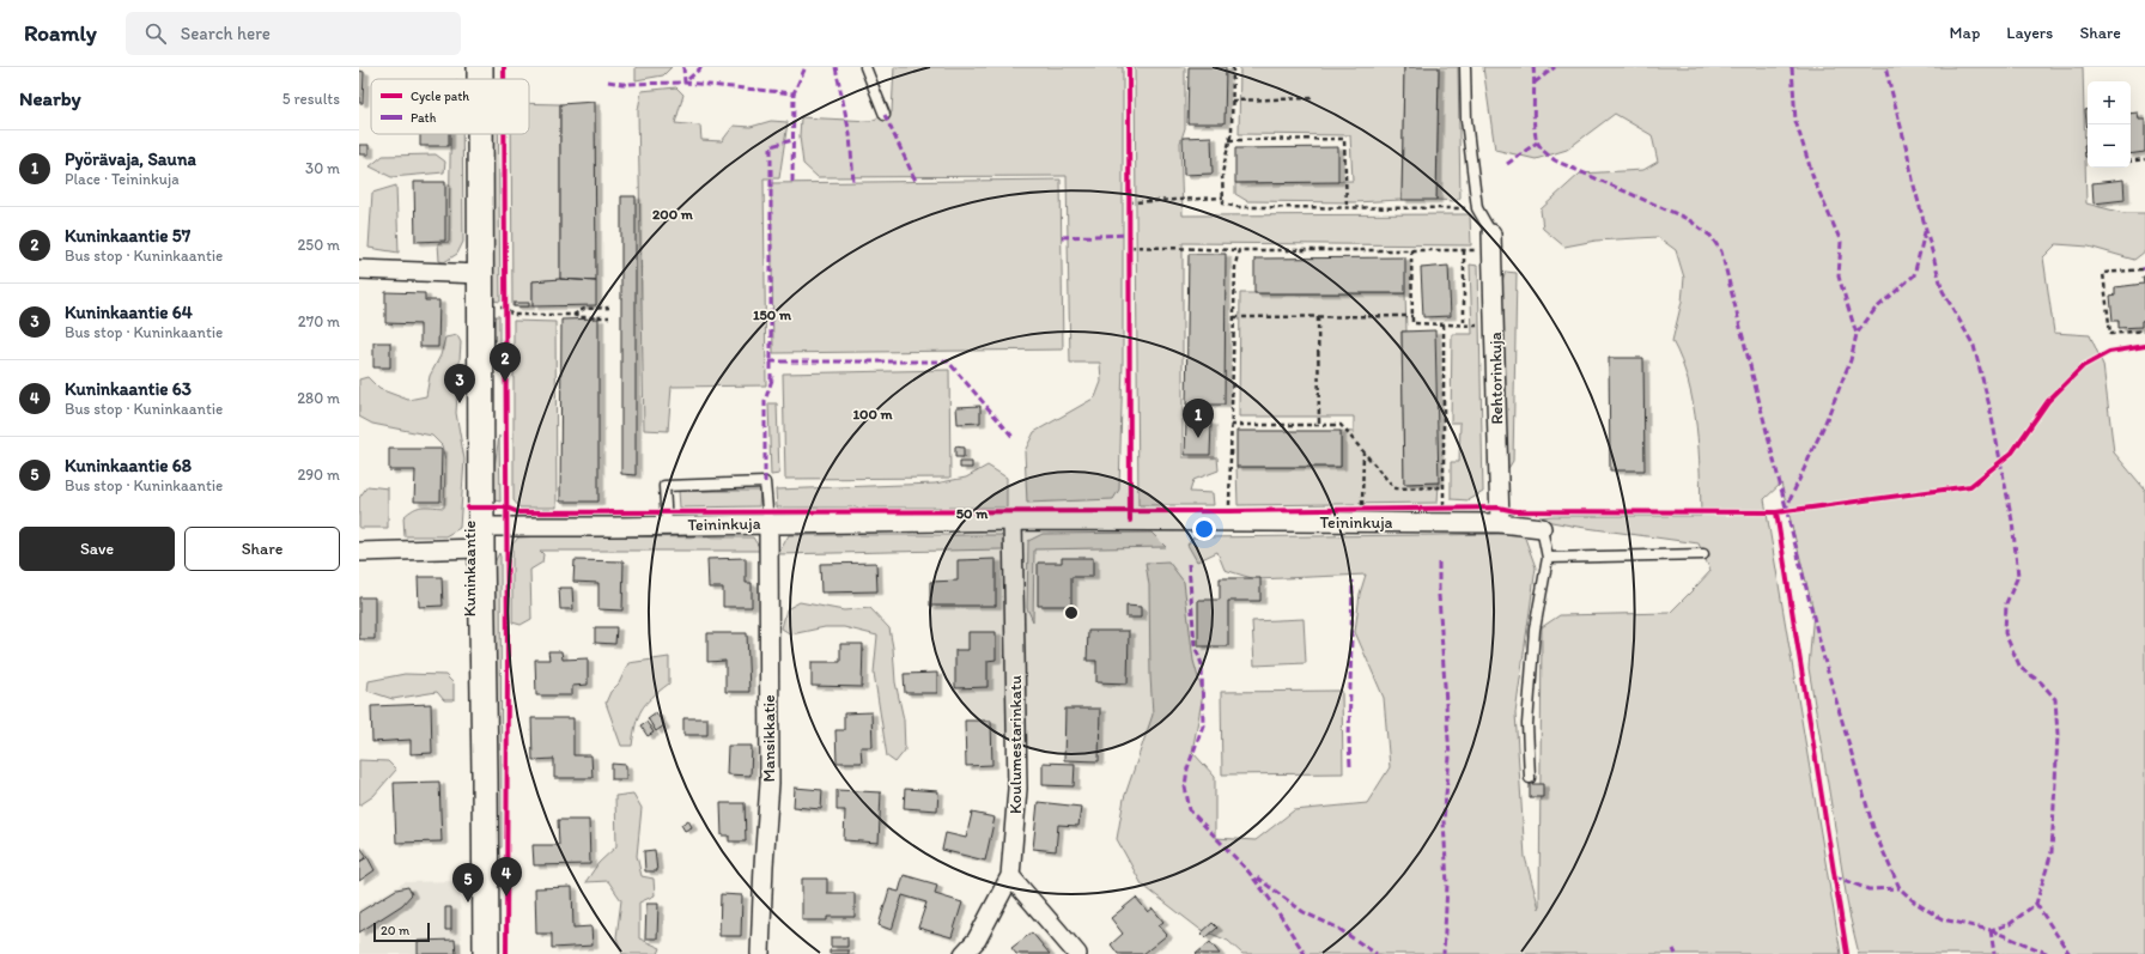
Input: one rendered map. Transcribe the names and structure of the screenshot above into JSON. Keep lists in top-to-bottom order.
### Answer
{
  "streets": {
    "street": [
      "Rehtorinkuja",
      "Teininkuja",
      "Kuninkaantie",
      "Mansikkatie",
      "Koulumestarinkatu"
    ]
  },
  "crossings": [
    ["Rehtorinkuja", "Teininkuja"],
    ["Teininkuja", "Kuninkaantie"],
    ["Teininkuja", "Mansikkatie"],
    ["Teininkuja", "Koulumestarinkatu"]
  ],
  "legend": ["Cycle path", "Path"],
  "scale_bar": "20 m",
  "page": {
    "header": "Roamly",
    "search": "Search here",
    "nav": ["Map", "Layers", "Share"],
    "heading": ["Nearby", "5 results"],
    "map_buttons": ["+", "−"],
    "list": [
      {
        "mark": "1",
        "name": "Pyörävaja, Sauna",
        "note": "Place · Teininkuja",
        "value": "30 m"
      },
      {
        "mark": "2",
        "name": "Kuninkaantie 57",
        "note": "Bus stop · Kuninkaantie",
        "value": "250 m"
      },
      {
        "mark": "3",
        "name": "Kuninkaantie 64",
        "note": "Bus stop · Kuninkaantie",
        "value": "270 m"
      },
      {
        "mark": "4",
        "name": "Kuninkaantie 63",
        "note": "Bus stop · Kuninkaantie",
        "value": "280 m"
      },
      {
        "mark": "5",
        "name": "Kuninkaantie 68",
        "note": "Bus stop · Kuninkaantie",
        "value": "290 m"
      }
    ],
    "pins": [
      "2",
      "3",
      "1",
      "4",
      "5"
    ],
    "buttons": ["Save", "Share"],
    "scale": "20 m"
  },
  "rings": [
    "200 m",
    "150 m",
    "100 m",
    "50 m"
  ]
}
